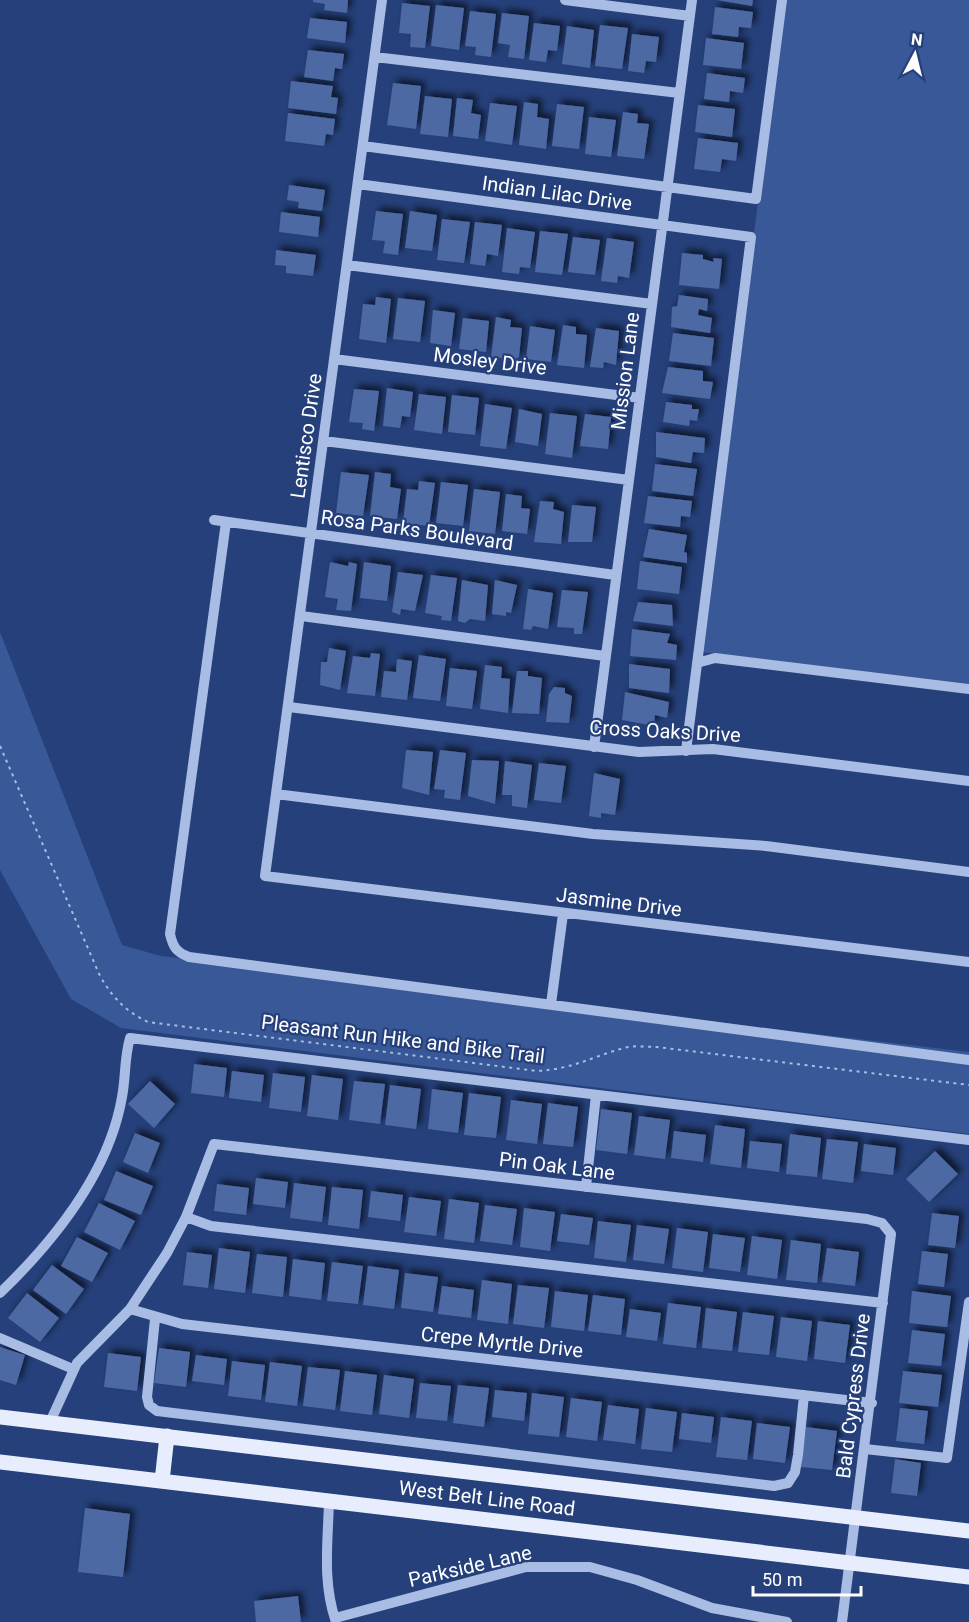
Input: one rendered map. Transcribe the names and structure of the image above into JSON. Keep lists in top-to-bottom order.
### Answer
{
  "streets": {
    "main road": ["West Belt Line Road"],
    "street": [
      "Indian Lilac Drive",
      "Mosley Drive",
      "Mission Lane",
      "Lentisco Drive",
      "Rosa Parks Boulevard",
      "Cross Oaks Drive",
      "Jasmine Drive",
      "Pin Oak Lane",
      "Crepe Myrtle Drive",
      "Bald Cypress Drive",
      "Parkside Lane"
    ],
    "path": ["Pleasant Run Hike and Bike Trail"]
  },
  "crossings": [
    ["Indian Lilac Drive", "Mission Lane"],
    ["Indian Lilac Drive", "Lentisco Drive"],
    ["Mosley Drive", "Mission Lane"],
    ["Mosley Drive", "Lentisco Drive"],
    ["Mission Lane", "Rosa Parks Boulevard"],
    ["Mission Lane", "Cross Oaks Drive"],
    ["Lentisco Drive", "Rosa Parks Boulevard"],
    ["Lentisco Drive", "Cross Oaks Drive"],
    ["Lentisco Drive", "Jasmine Drive"],
    ["Pin Oak Lane", "Bald Cypress Drive"],
    ["Crepe Myrtle Drive", "Bald Cypress Drive"],
    ["Bald Cypress Drive", "West Belt Line Road"]
  ],
  "scale_bar": "50 m",
  "north": "top"
}
